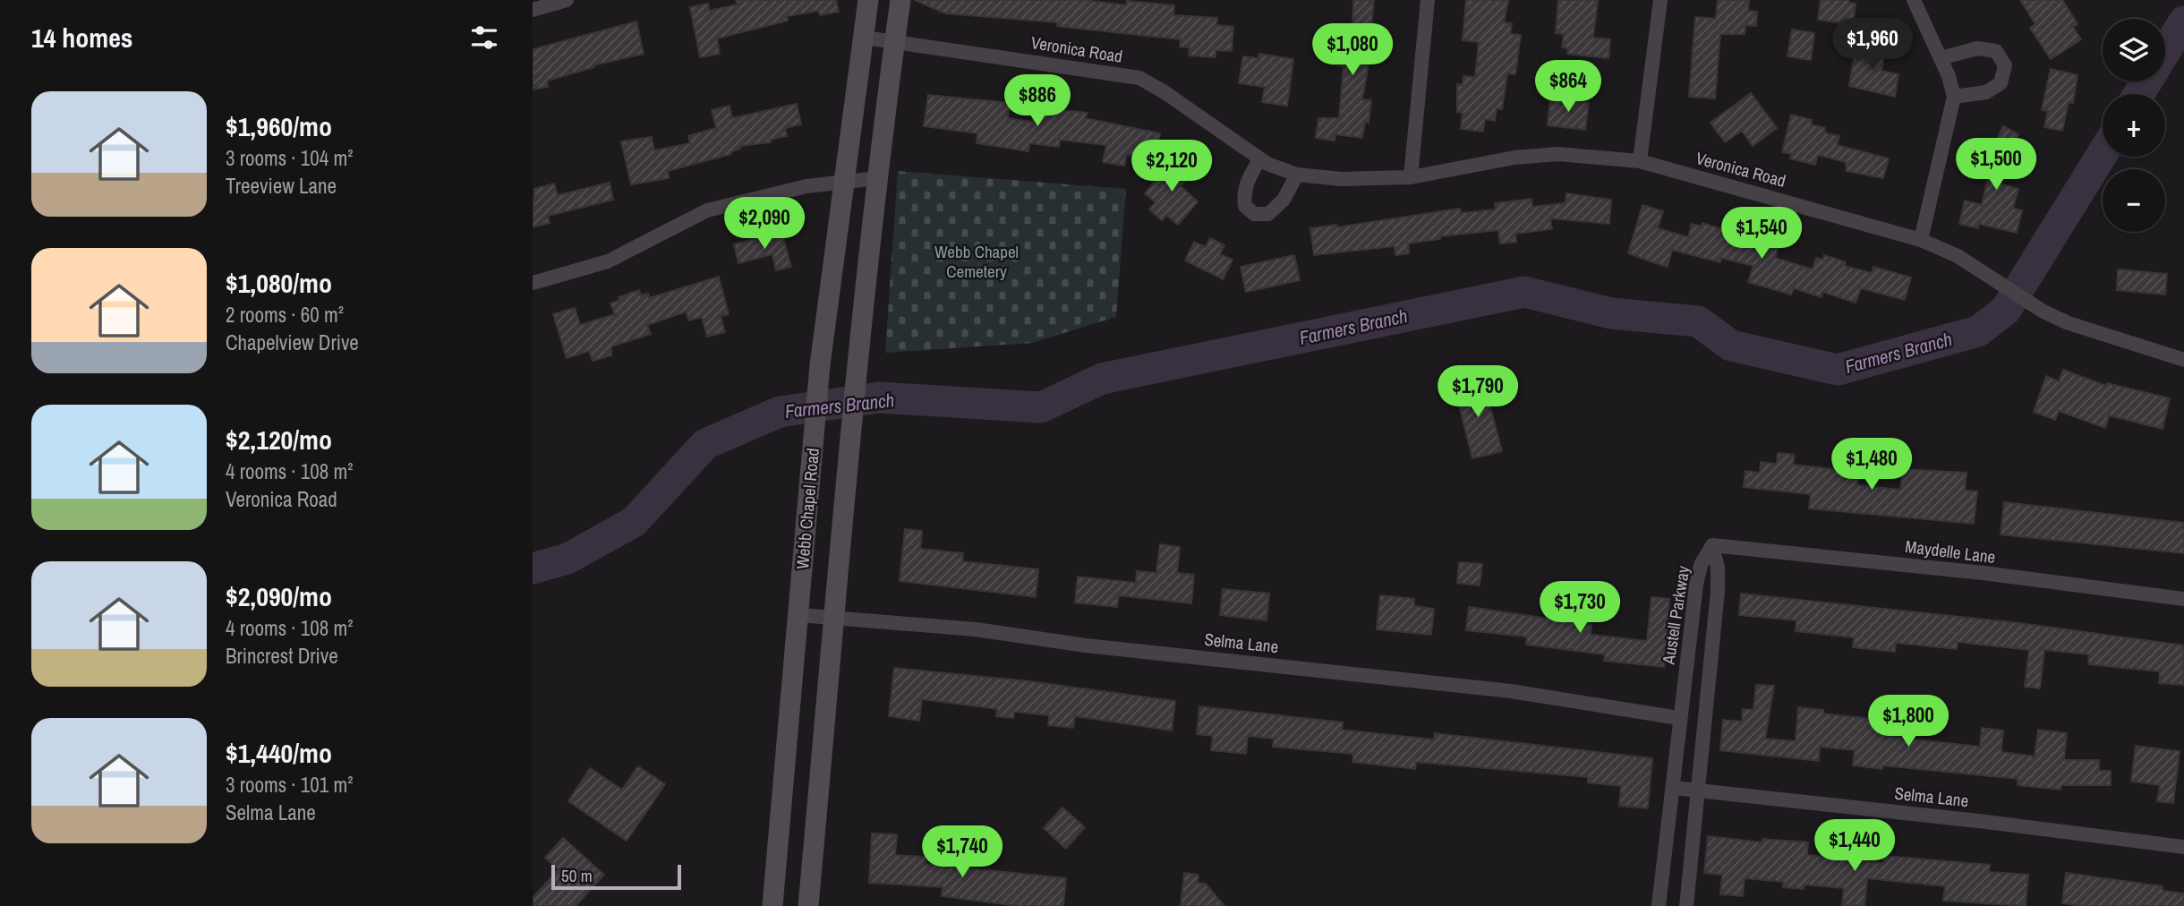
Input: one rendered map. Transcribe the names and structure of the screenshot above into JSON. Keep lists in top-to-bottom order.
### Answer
{
  "streets": {
    "main road": ["Webb Chapel Road"],
    "street": [
      "Veronica Road",
      "Maydelle Lane",
      "Austell Parkway",
      "Selma Lane"
    ]
  },
  "crossings": [
    ["Veronica Road", "Webb Chapel Road"],
    ["Webb Chapel Road", "Selma Lane"],
    ["Maydelle Lane", "Austell Parkway"],
    ["Austell Parkway", "Selma Lane"]
  ],
  "water": ["Farmers Branch"],
  "parks": ["Webb Chapel Cemetery"],
  "scale_bar": "50 m",
  "page": {
    "heading": "14 homes",
    "price": [
      "$1,960",
      "$1,080",
      "$864",
      "$886",
      "$1,500",
      "$2,120",
      "$2,090",
      "$1,540",
      "$1,790",
      "$1,480",
      "$1,730",
      "$1,800",
      "$1,440",
      "$1,740"
    ],
    "map_buttons": ["+", "−"],
    "list": [
      {
        "name": "$1,960/mo",
        "note": "3 rooms · 104 m² · Treeview Lane"
      },
      {
        "name": "$1,080/mo",
        "note": "2 rooms · 60 m² · Chapelview Drive"
      },
      {
        "name": "$2,120/mo",
        "note": "4 rooms · 108 m² · Veronica Road"
      },
      {
        "name": "$2,090/mo",
        "note": "4 rooms · 108 m² · Brincrest Drive"
      },
      {
        "name": "$1,440/mo",
        "note": "3 rooms · 101 m² · Selma Lane"
      }
    ],
    "scale": "50 m"
  }
}
